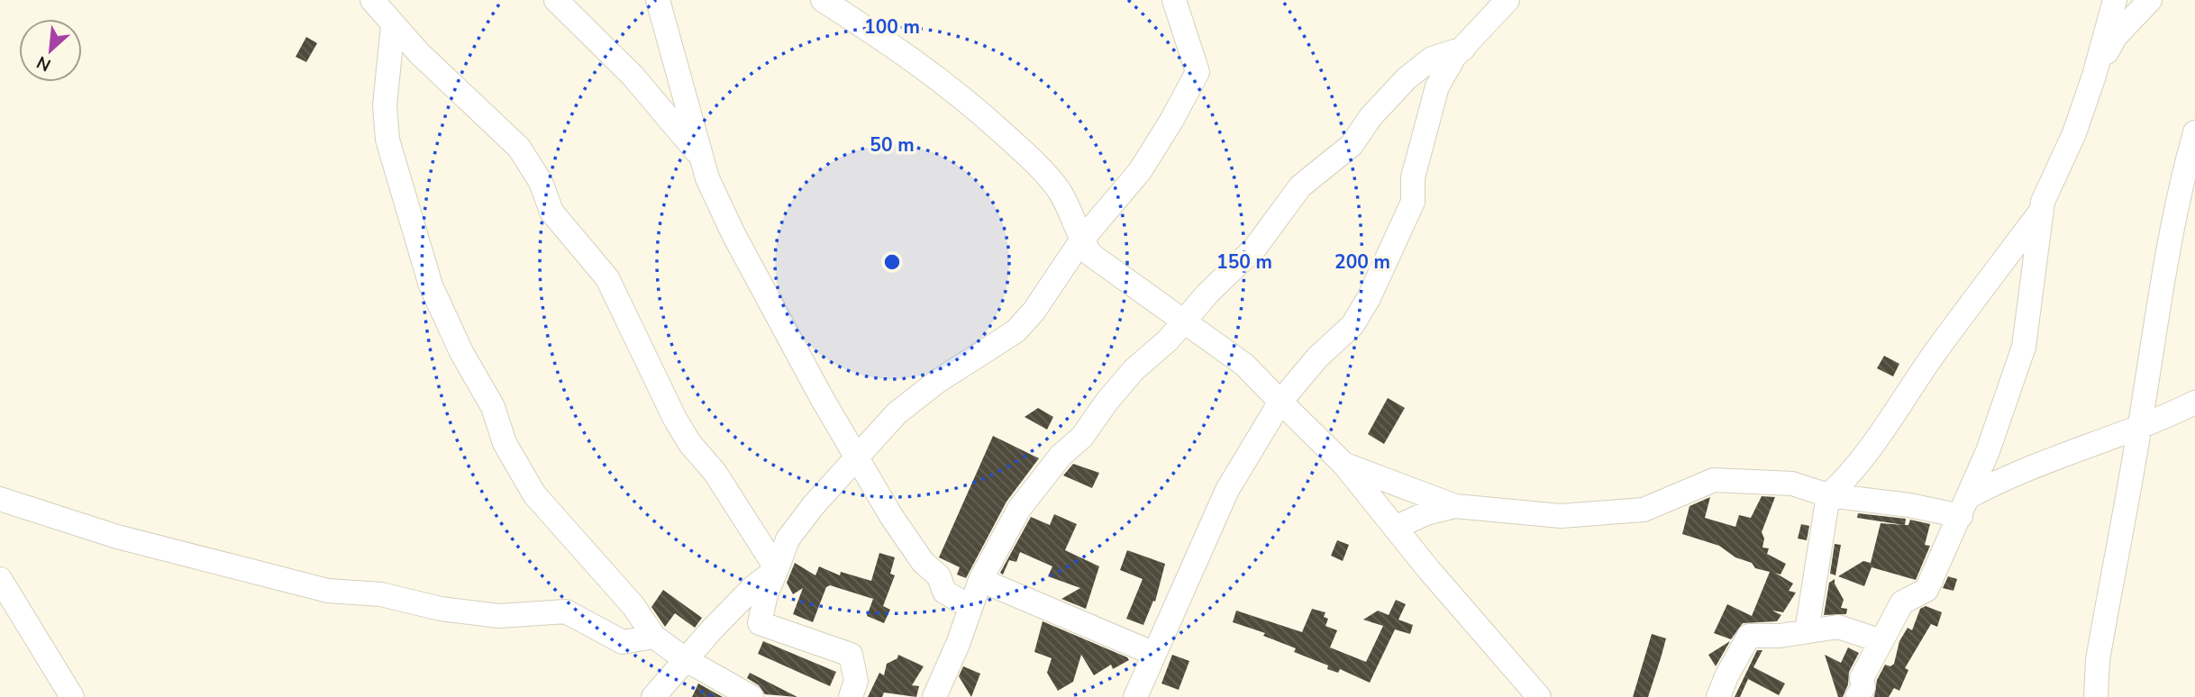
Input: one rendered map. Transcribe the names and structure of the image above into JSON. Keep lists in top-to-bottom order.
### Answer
{
  "north": "bottom left",
  "rings": [
    "100 m",
    "50 m",
    "150 m",
    "200 m"
  ]
}
